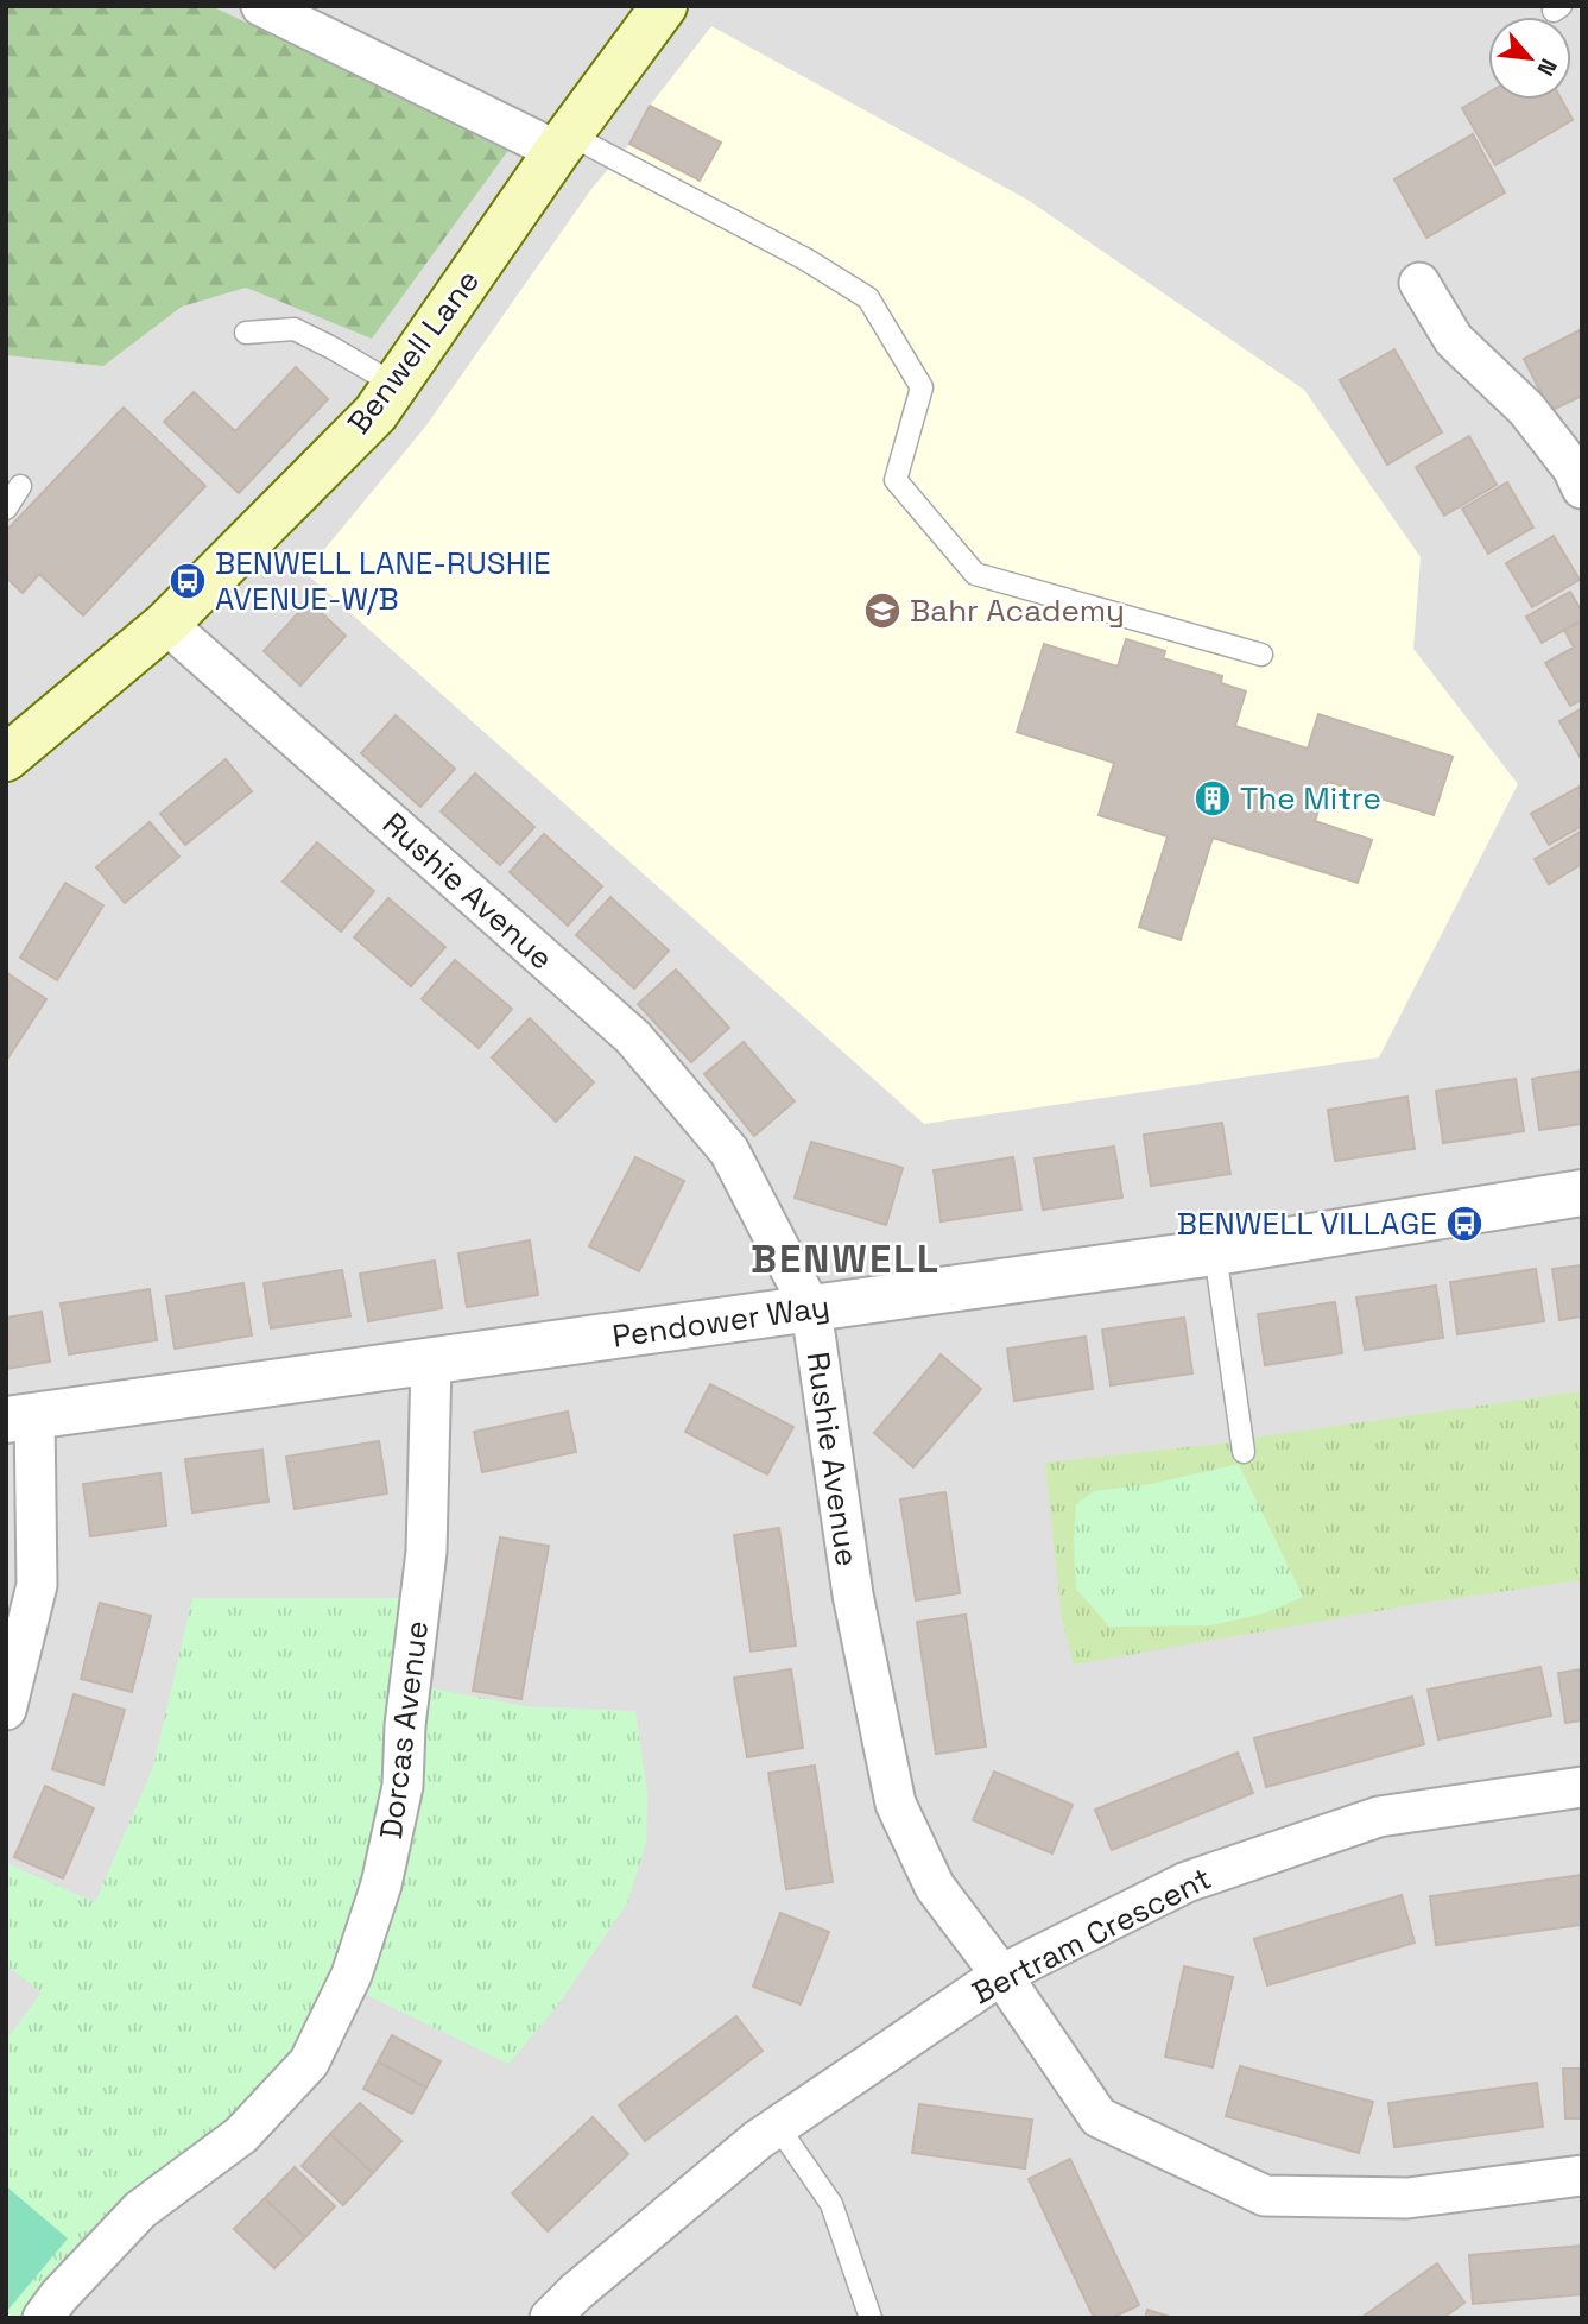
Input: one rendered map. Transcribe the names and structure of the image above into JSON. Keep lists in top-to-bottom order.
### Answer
{
  "streets": {
    "main road": ["Benwell Lane"],
    "street": [
      "Rushie Avenue",
      "Pendower Way",
      "Dorcas Avenue",
      "Bertram Crescent"
    ]
  },
  "crossings": [
    ["Benwell Lane", "Rushie Avenue"],
    ["Rushie Avenue", "Pendower Way"],
    ["Rushie Avenue", "Bertram Crescent"],
    ["Pendower Way", "Dorcas Avenue"]
  ],
  "districts": ["BENWELL"],
  "places": {
    "bus stop": ["BENWELL LANE-RUSHIE AVENUE-W/B", "BENWELL VILLAGE"],
    "school or university": ["Bahr Academy"],
    "building": ["The Mitre"]
  },
  "north": "bottom right"
}
